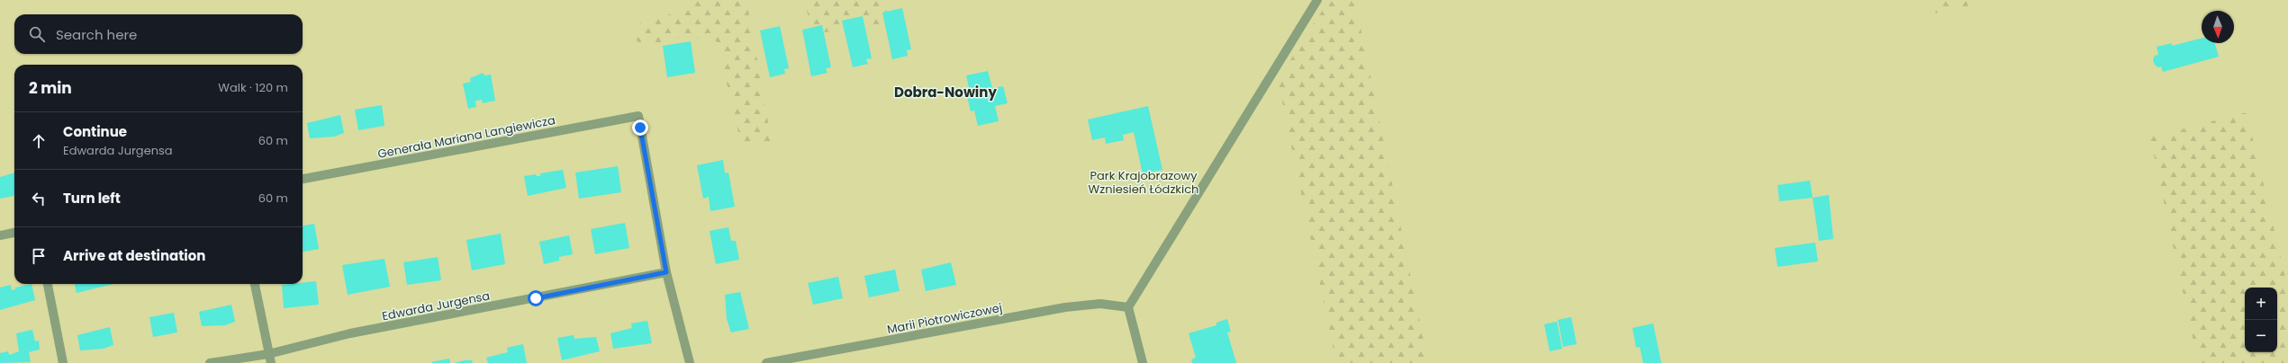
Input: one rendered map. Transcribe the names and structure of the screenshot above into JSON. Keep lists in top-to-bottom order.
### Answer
{
  "streets": {
    "street": ["Generała Mariana Langiewicza", "Edwarda Jurgensa", "Marii Piotrowiczowej"]
  },
  "crossings": [
    ["Generała Mariana Langiewicza", "Edwarda Jurgensa"]
  ],
  "districts": ["Dobra-Nowiny"],
  "parks": ["Park Krajobrazowy Wzniesień Łódzkich"],
  "north": "bottom",
  "page": {
    "search": "Search here",
    "heading": ["2 min", "Walk · 120 m"],
    "list": [
      ["Continue", "Edwarda Jurgensa", "60 m"],
      ["Turn left", "60 m"],
      "Arrive at destination"
    ],
    "map_buttons": ["+", "−"]
  }
}
